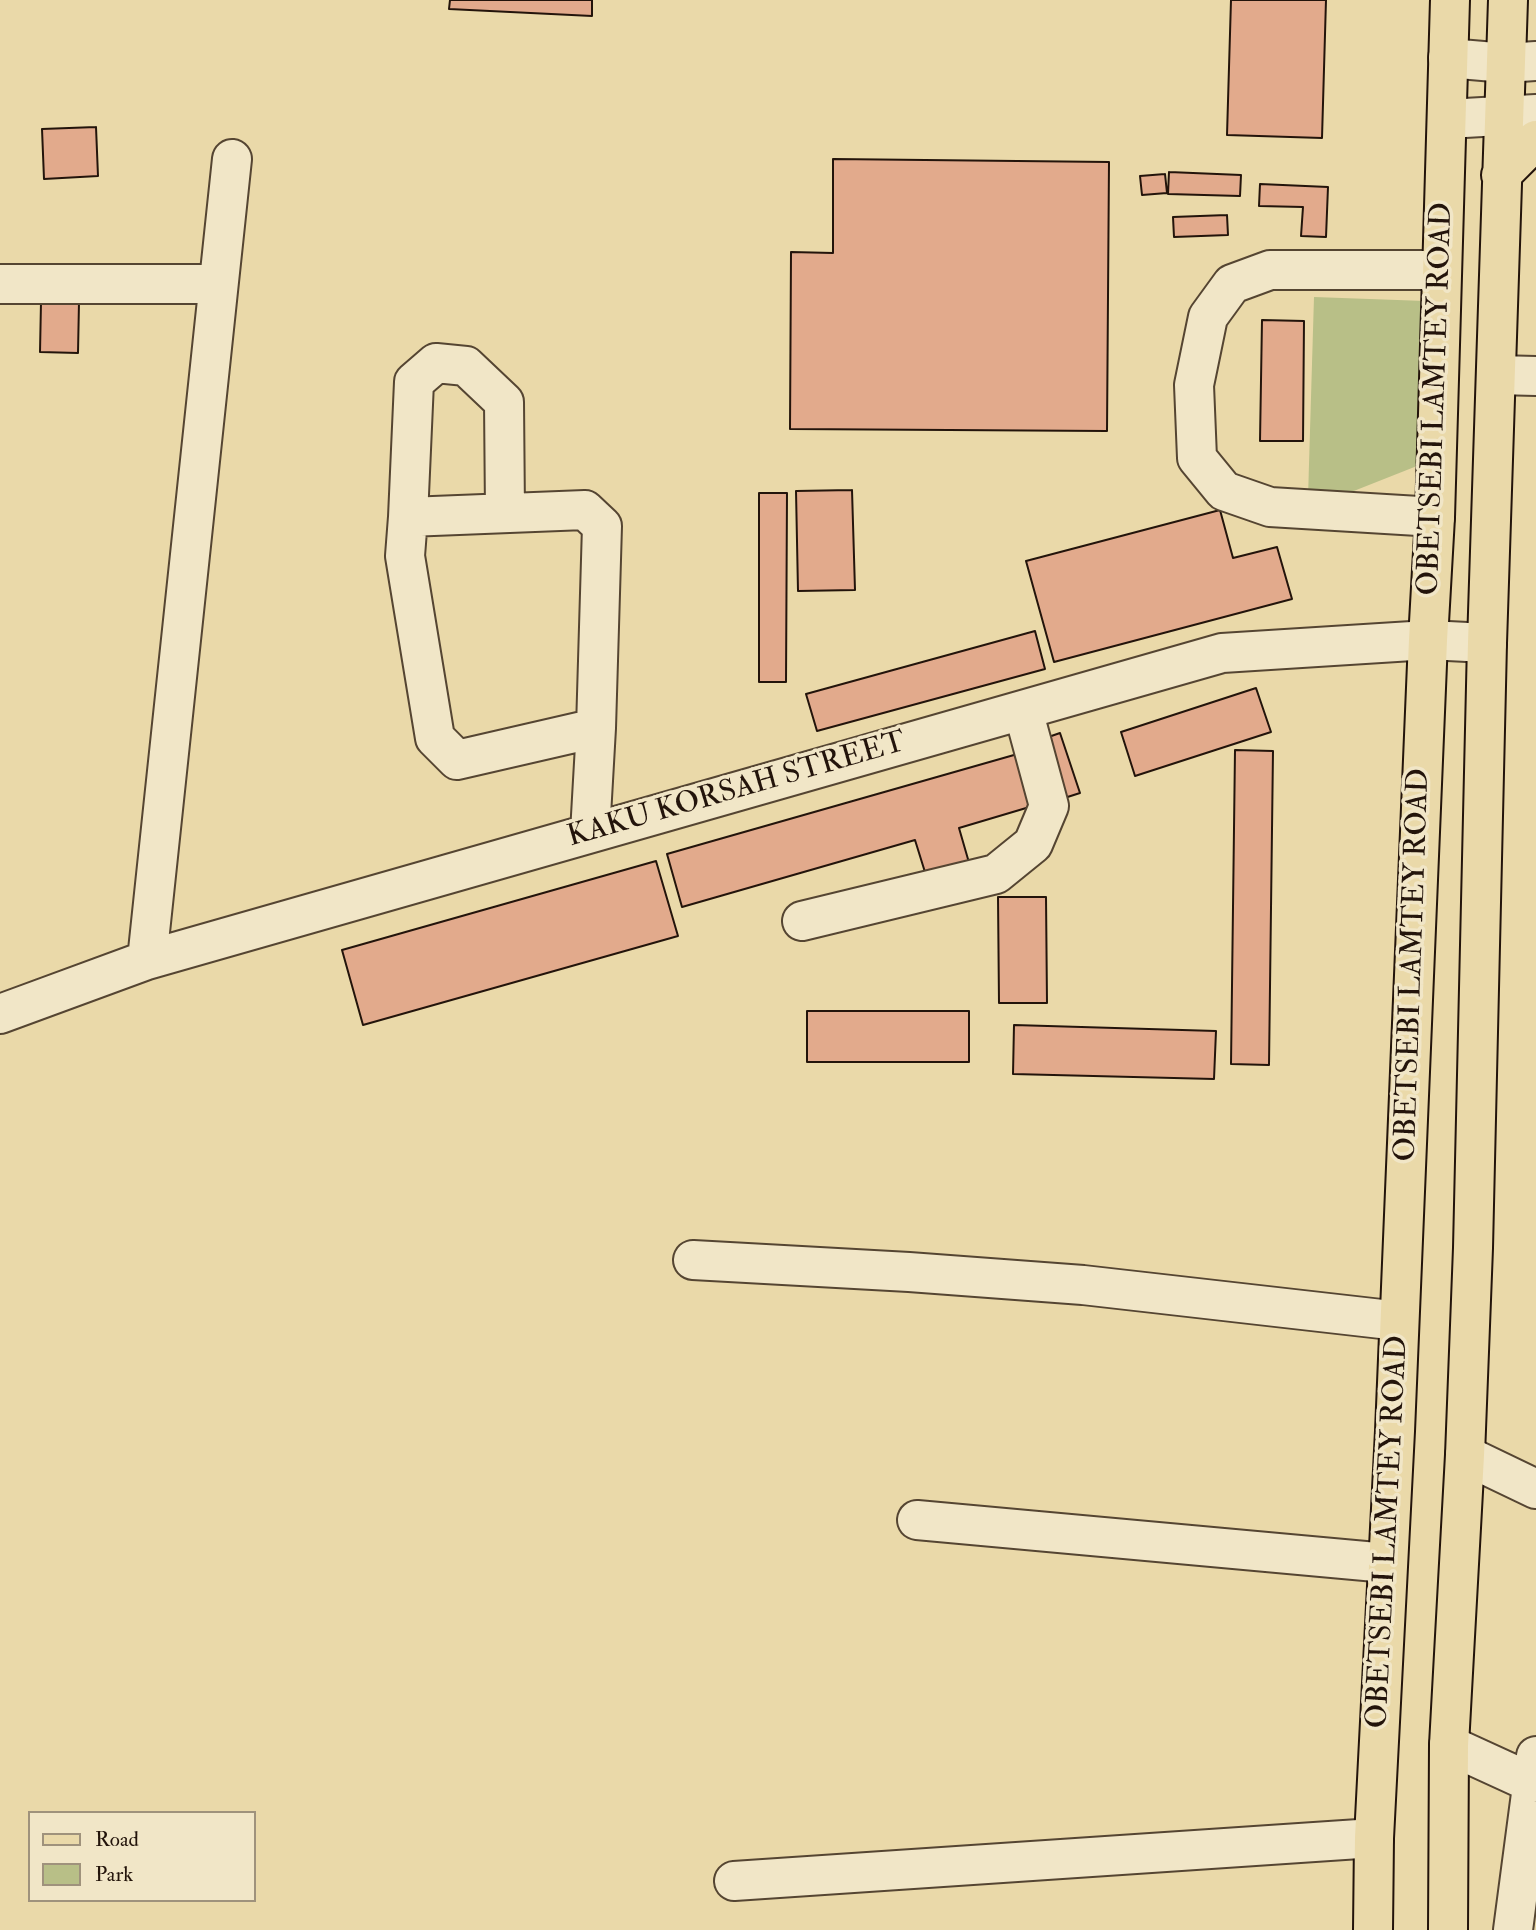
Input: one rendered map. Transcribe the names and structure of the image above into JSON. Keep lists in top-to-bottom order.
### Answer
{
  "streets": {
    "main road": ["OBETSEBI LAMTEY ROAD"],
    "street": ["KAKU KORSAH STREET"]
  },
  "crossings": [
    ["OBETSEBI LAMTEY ROAD", "KAKU KORSAH STREET"]
  ],
  "legend": ["Road", "Park"]
}
